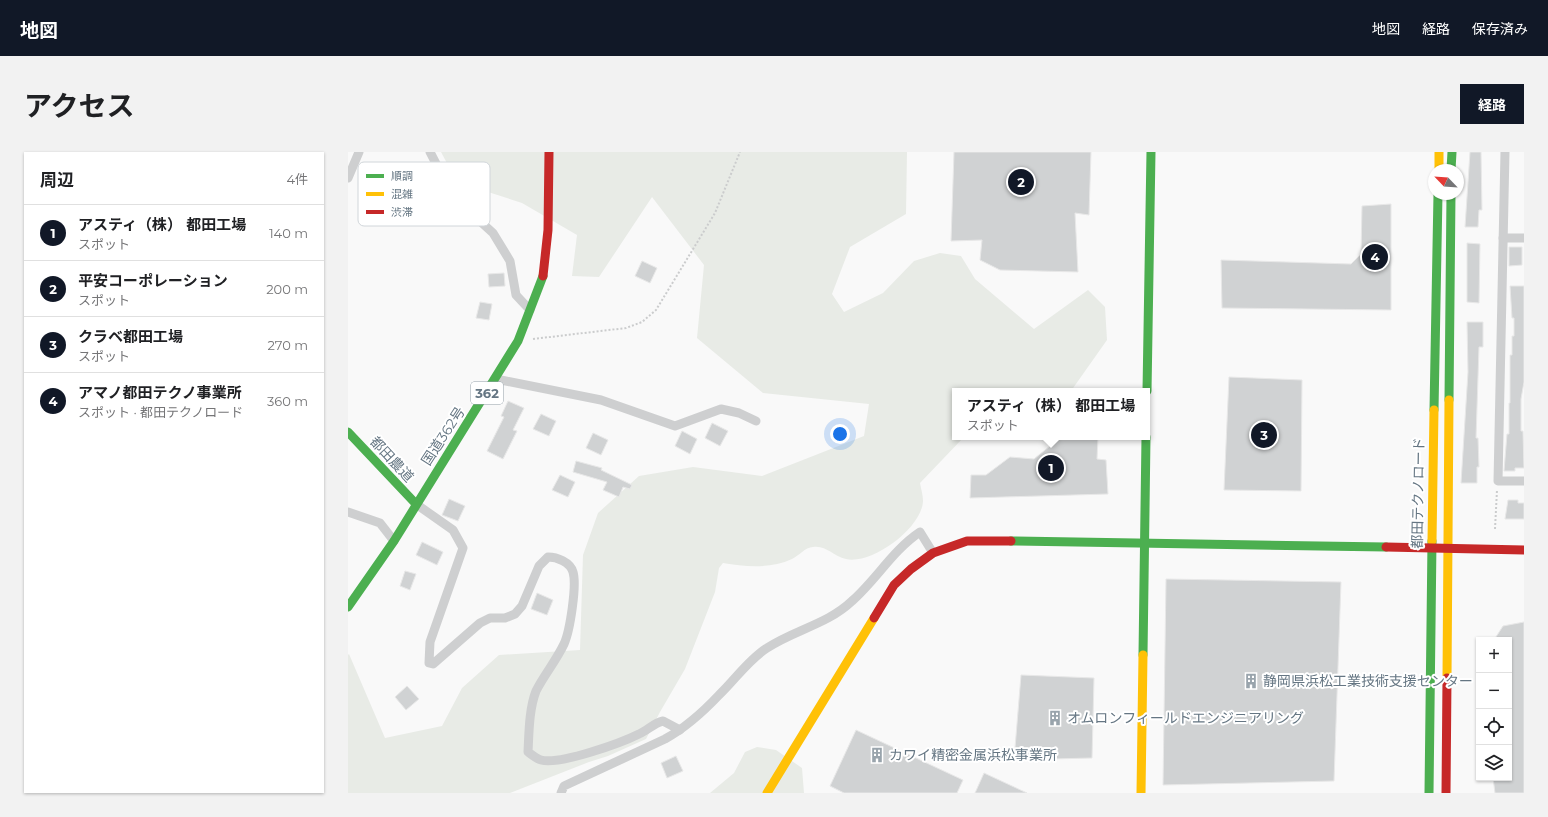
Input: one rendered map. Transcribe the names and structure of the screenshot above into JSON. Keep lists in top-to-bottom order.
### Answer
{
  "streets": {
    "main road": [
      "362",
      "国道362号",
      "都田農道",
      "都田テクノロード"
    ]
  },
  "crossings": [
    ["国道362号", "都田農道"]
  ],
  "places": {
    "building": ["静岡県浜松工業技術支援センター", "オムロンフィールドエンジニアリング", "カワイ精密金属浜松事業所"]
  },
  "legend": ["順調", "混雑", "渋滞"],
  "north": "top left",
  "page": {
    "header": "地図",
    "nav": ["地図", "経路", "保存済み"],
    "title": "アクセス",
    "buttons": "経路",
    "heading": ["周辺", "4件"],
    "pins": [
      "2",
      "4",
      "3",
      "1"
    ],
    "list": [
      {
        "mark": "1",
        "name": "アスティ（株） 都田工場",
        "note": "スポット",
        "value": "140 m"
      },
      {
        "mark": "2",
        "name": "平安コーポレーション",
        "note": "スポット",
        "value": "200 m"
      },
      {
        "mark": "3",
        "name": "クラベ都田工場",
        "note": "スポット",
        "value": "270 m"
      },
      {
        "mark": "4",
        "name": "アマノ都田テクノ事業所",
        "note": "スポット · 都田テクノロード",
        "value": "360 m"
      }
    ],
    "popup": ["アスティ（株） 都田工場", "スポット"],
    "map_buttons": ["+", "−"]
  }
}
